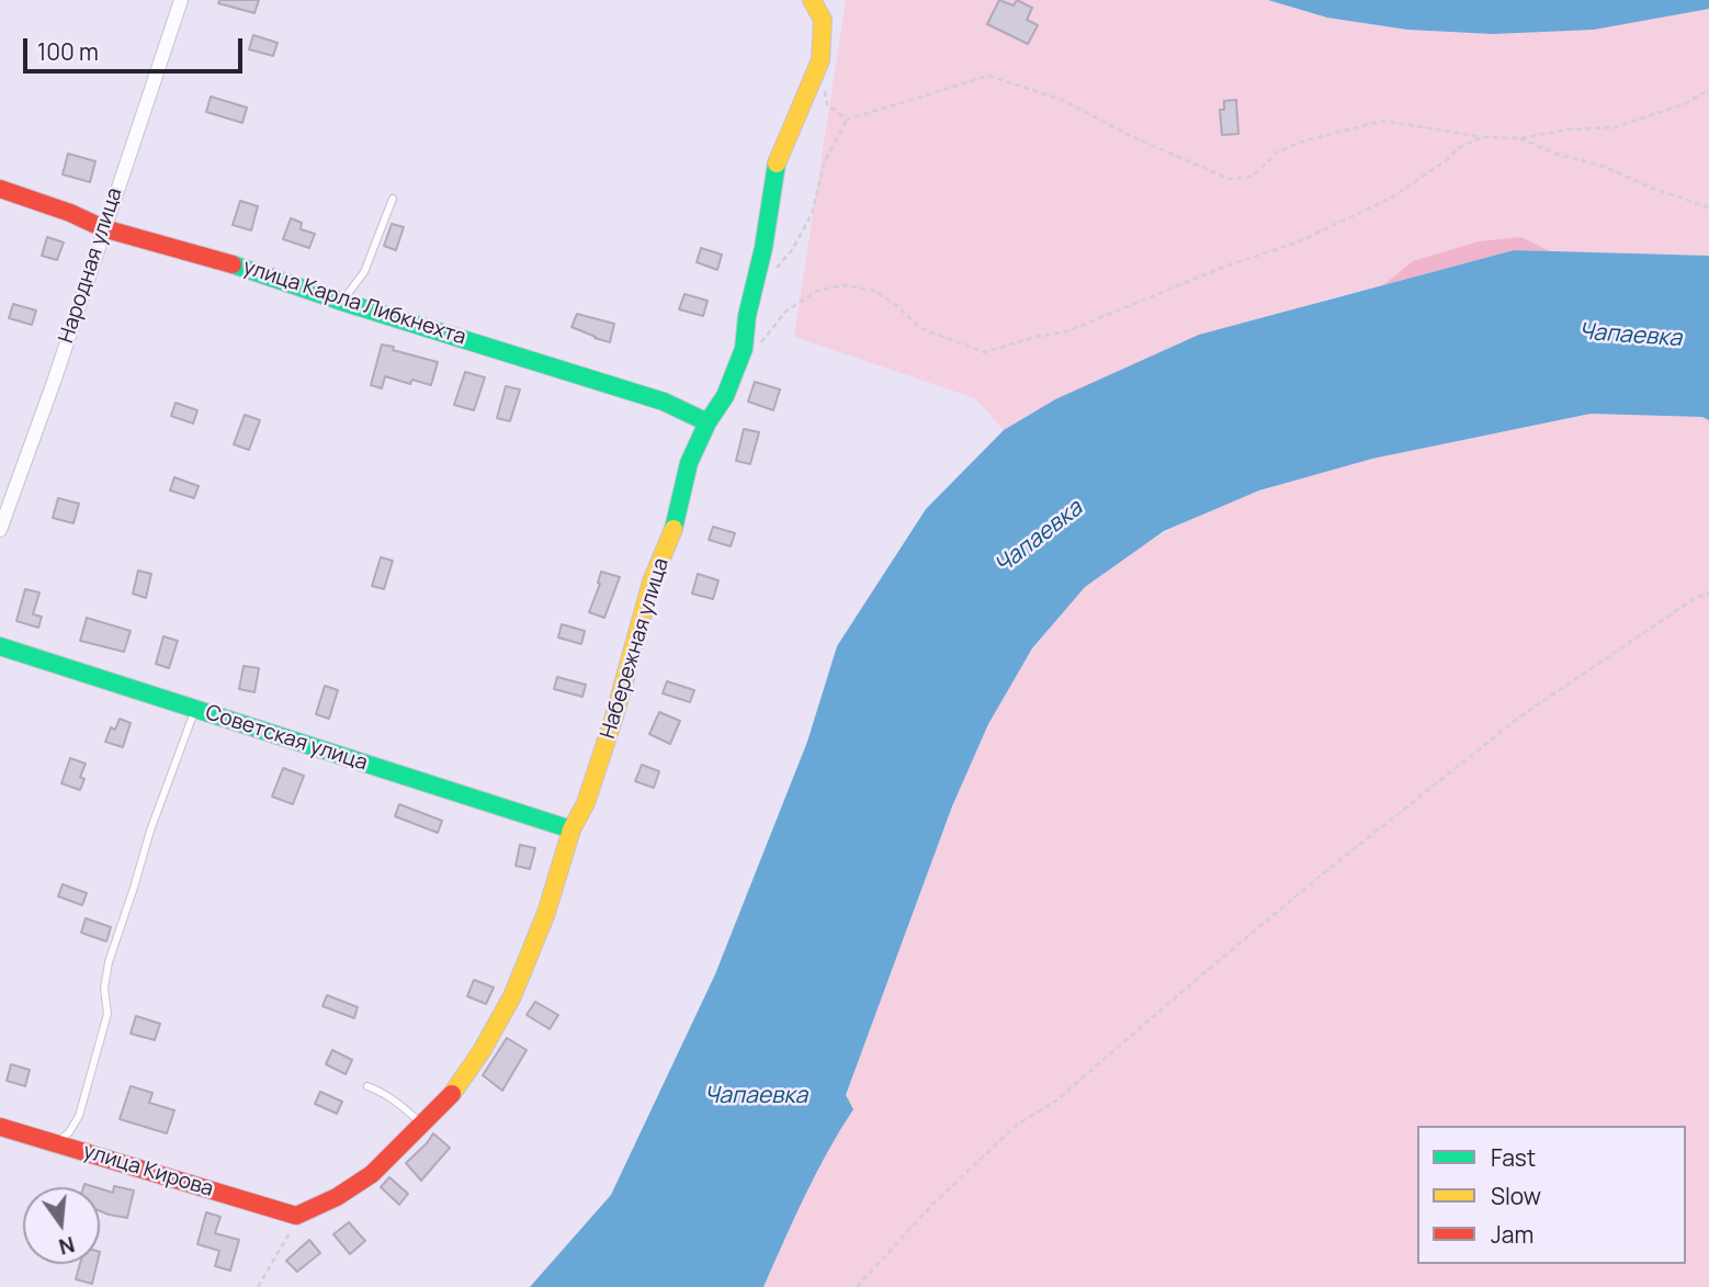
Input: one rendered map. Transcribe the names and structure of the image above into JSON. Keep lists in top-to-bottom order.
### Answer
{
  "streets": {
    "street": [
      "Народная улица",
      "улица Карла Либкнехта",
      "Набережная улица",
      "Советская улица",
      "улица Кирова"
    ]
  },
  "crossings": [
    ["Народная улица", "улица Карла Либкнехта"],
    ["улица Карла Либкнехта", "Набережная улица"],
    ["Набережная улица", "Советская улица"],
    ["Набережная улица", "улица Кирова"]
  ],
  "water": ["Чапаевка"],
  "legend": ["Fast", "Slow", "Jam"],
  "scale_bar": "100 m",
  "north": "bottom"
}
